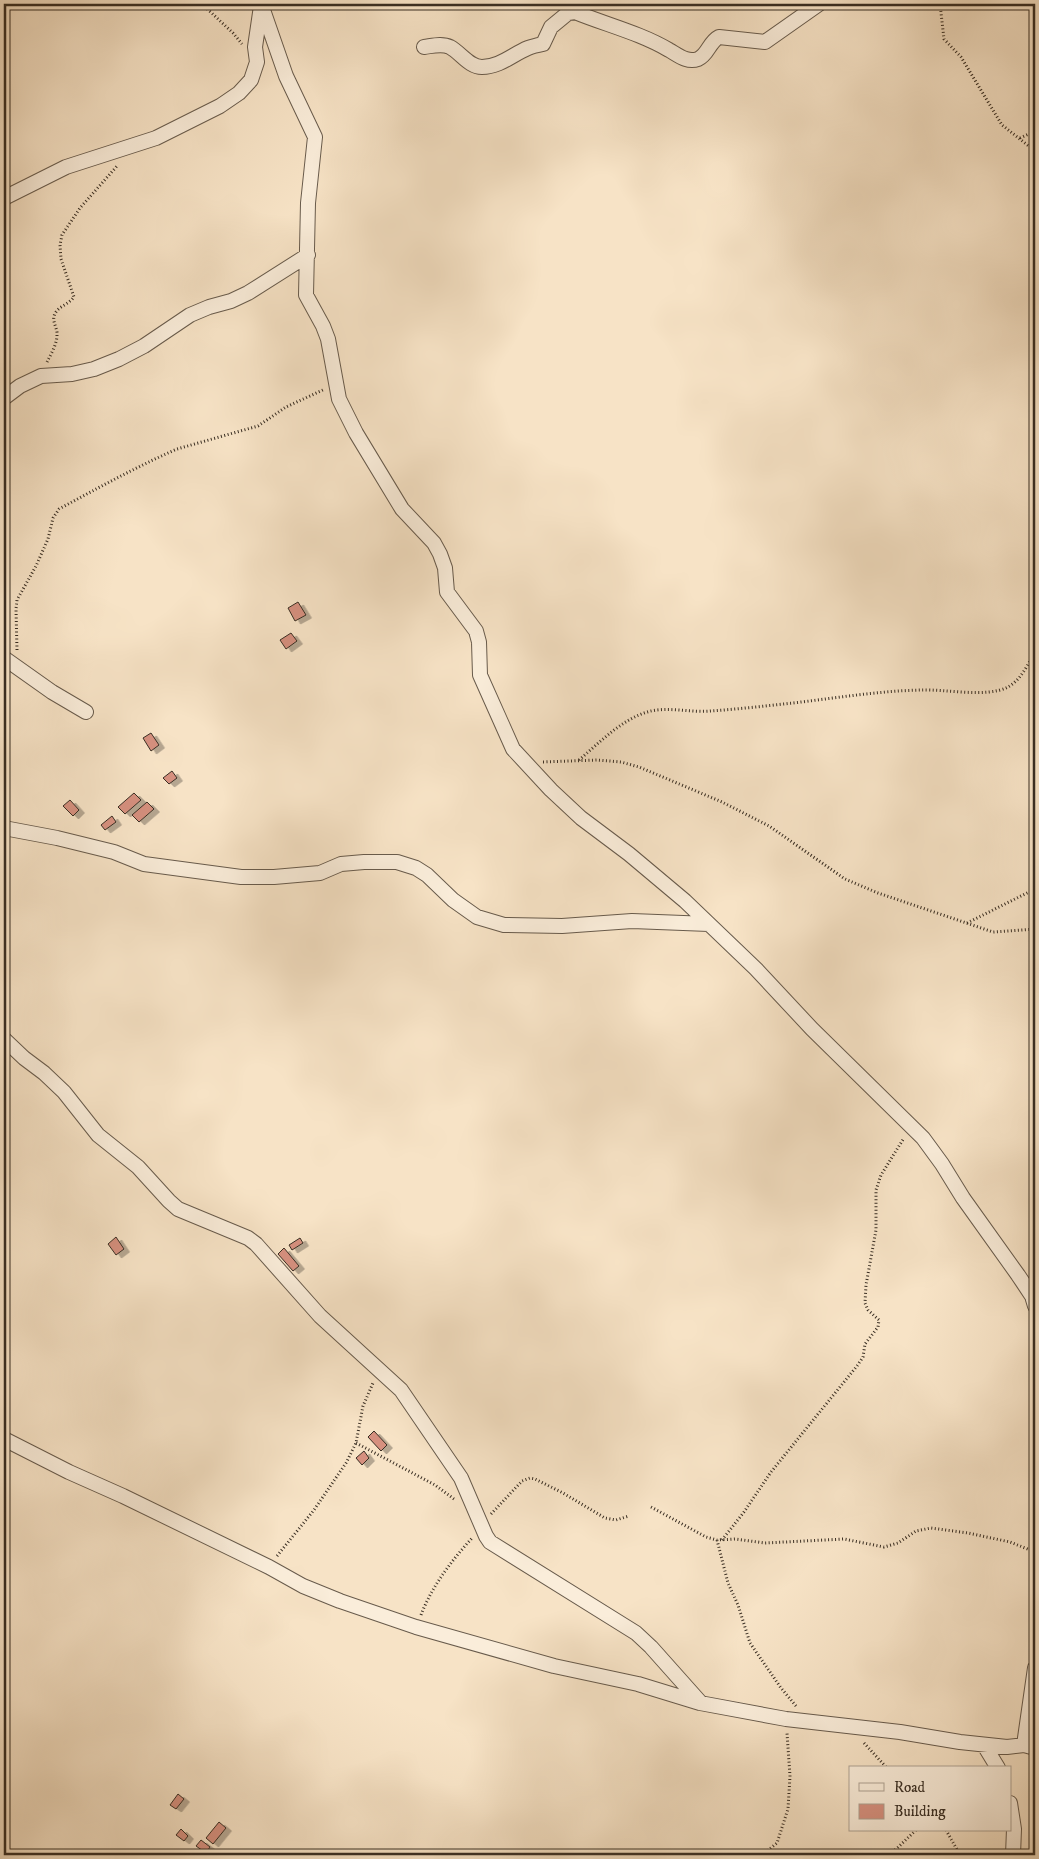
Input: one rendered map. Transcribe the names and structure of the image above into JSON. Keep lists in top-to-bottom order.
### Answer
{
  "legend": ["Road", "Building"]
}
